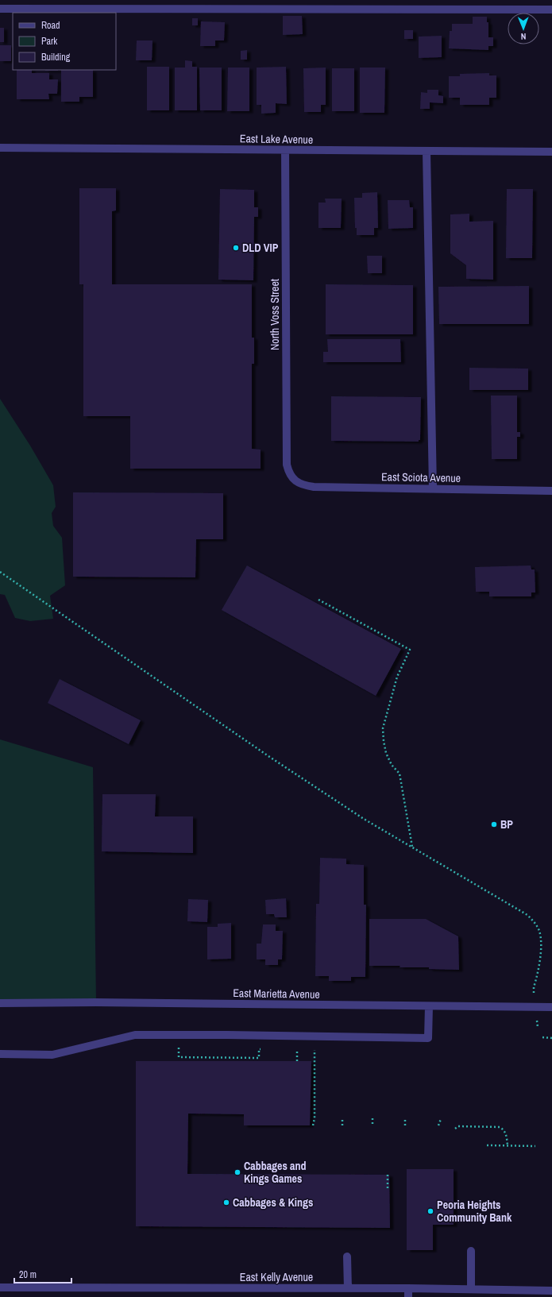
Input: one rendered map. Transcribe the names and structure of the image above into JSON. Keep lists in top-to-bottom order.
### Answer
{
  "streets": {
    "street": [
      "East Lake Avenue",
      "North Voss Street",
      "East Sciota Avenue",
      "East Marietta Avenue",
      "East Kelly Avenue"
    ]
  },
  "crossings": [
    ["East Lake Avenue", "North Voss Street"],
    ["North Voss Street", "East Sciota Avenue"]
  ],
  "places": [
    "DLD VIP",
    "BP",
    "Cabbages and Kings Games",
    "Cabbages & Kings",
    "Peoria Heights Community Bank"
  ],
  "legend": ["Road", "Park", "Building"],
  "scale_bar": "20 m",
  "north": "bottom"
}
